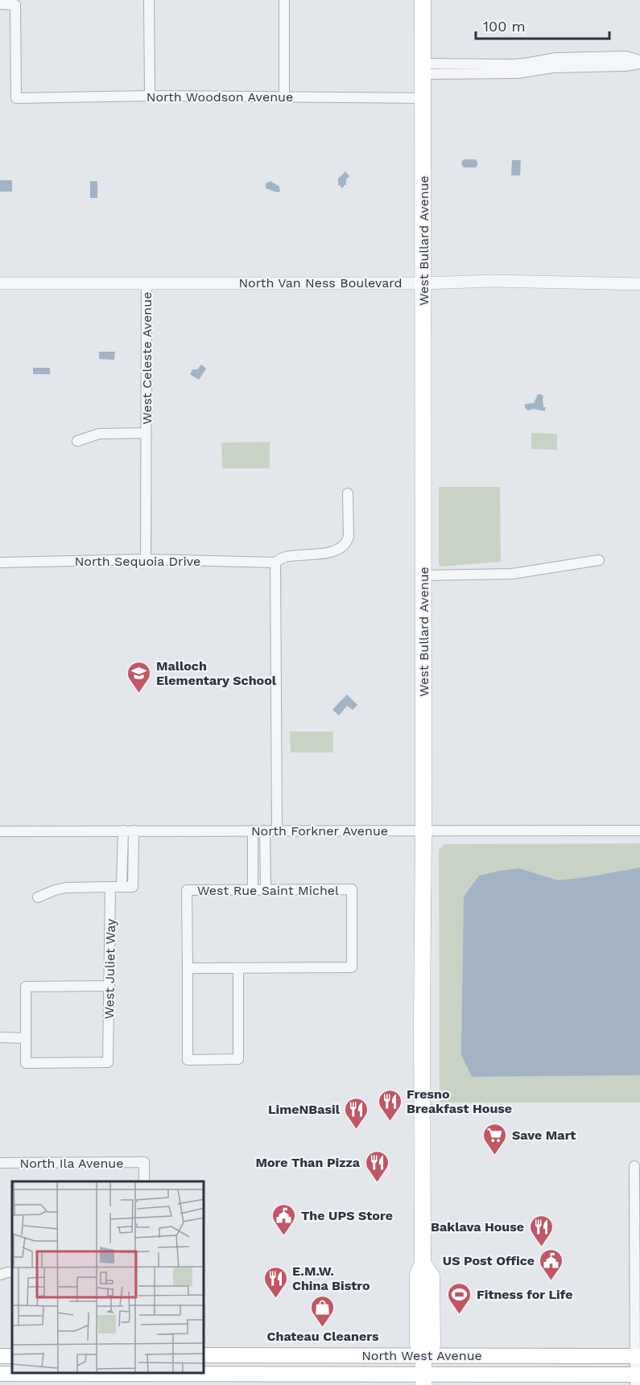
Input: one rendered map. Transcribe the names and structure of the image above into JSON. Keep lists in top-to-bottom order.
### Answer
{
  "streets": {
    "main road": ["West Bullard Avenue", "North West Avenue"],
    "street": [
      "North Woodson Avenue",
      "North Van Ness Boulevard",
      "West Celeste Avenue",
      "North Sequoia Drive",
      "North Forkner Avenue",
      "West Rue Saint Michel",
      "West Juliet Way",
      "North Ila Avenue"
    ]
  },
  "crossings": [
    ["North Woodson Avenue", "West Bullard Avenue"],
    ["West Bullard Avenue", "North Van Ness Boulevard"],
    ["West Bullard Avenue", "North Forkner Avenue"],
    ["West Bullard Avenue", "North West Avenue"],
    ["North Van Ness Boulevard", "West Celeste Avenue"],
    ["West Celeste Avenue", "North Sequoia Drive"]
  ],
  "places": {
    "school or university": ["Malloch Elementary School"],
    "restaurant": [
      "Fresno Breakfast House",
      "LimeNBasil",
      "More Than Pizza",
      "Baklava House",
      "E.M.W. China Bistro"
    ],
    "supermarket": ["Save Mart"],
    "public building": ["The UPS Store", "US Post Office"],
    "sports": ["Fitness for Life"],
    "shop": ["Chateau Cleaners"]
  },
  "scale_bar": "100 m"
}
